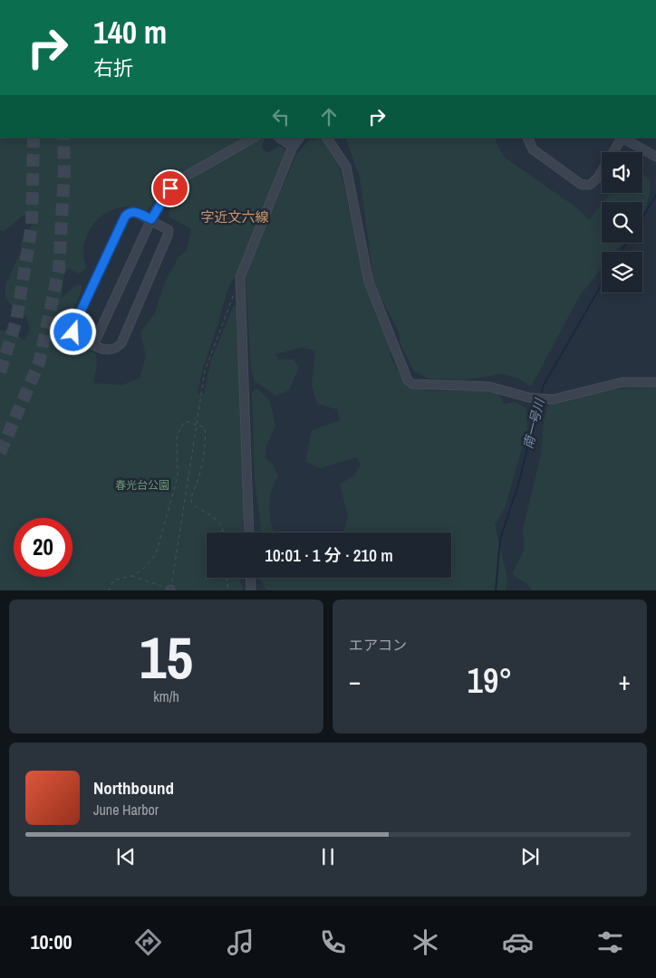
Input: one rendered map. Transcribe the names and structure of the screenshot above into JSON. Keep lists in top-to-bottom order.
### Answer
{
  "districts": ["字近文六線"],
  "water": ["南一号川"],
  "parks": ["春光台公園"],
  "page": {
    "turn": ["140 m", "右折"],
    "limit": "20",
    "trip": "10:01 · 1 分 · 210 m",
    "tile": [
      ["15", "km/h"],
      "エアコン"
    ],
    "heat": ["−", "19°", "+"],
    "song": ["Northbound", "June Harbor"],
    "tabs": "10:00"
  }
}
